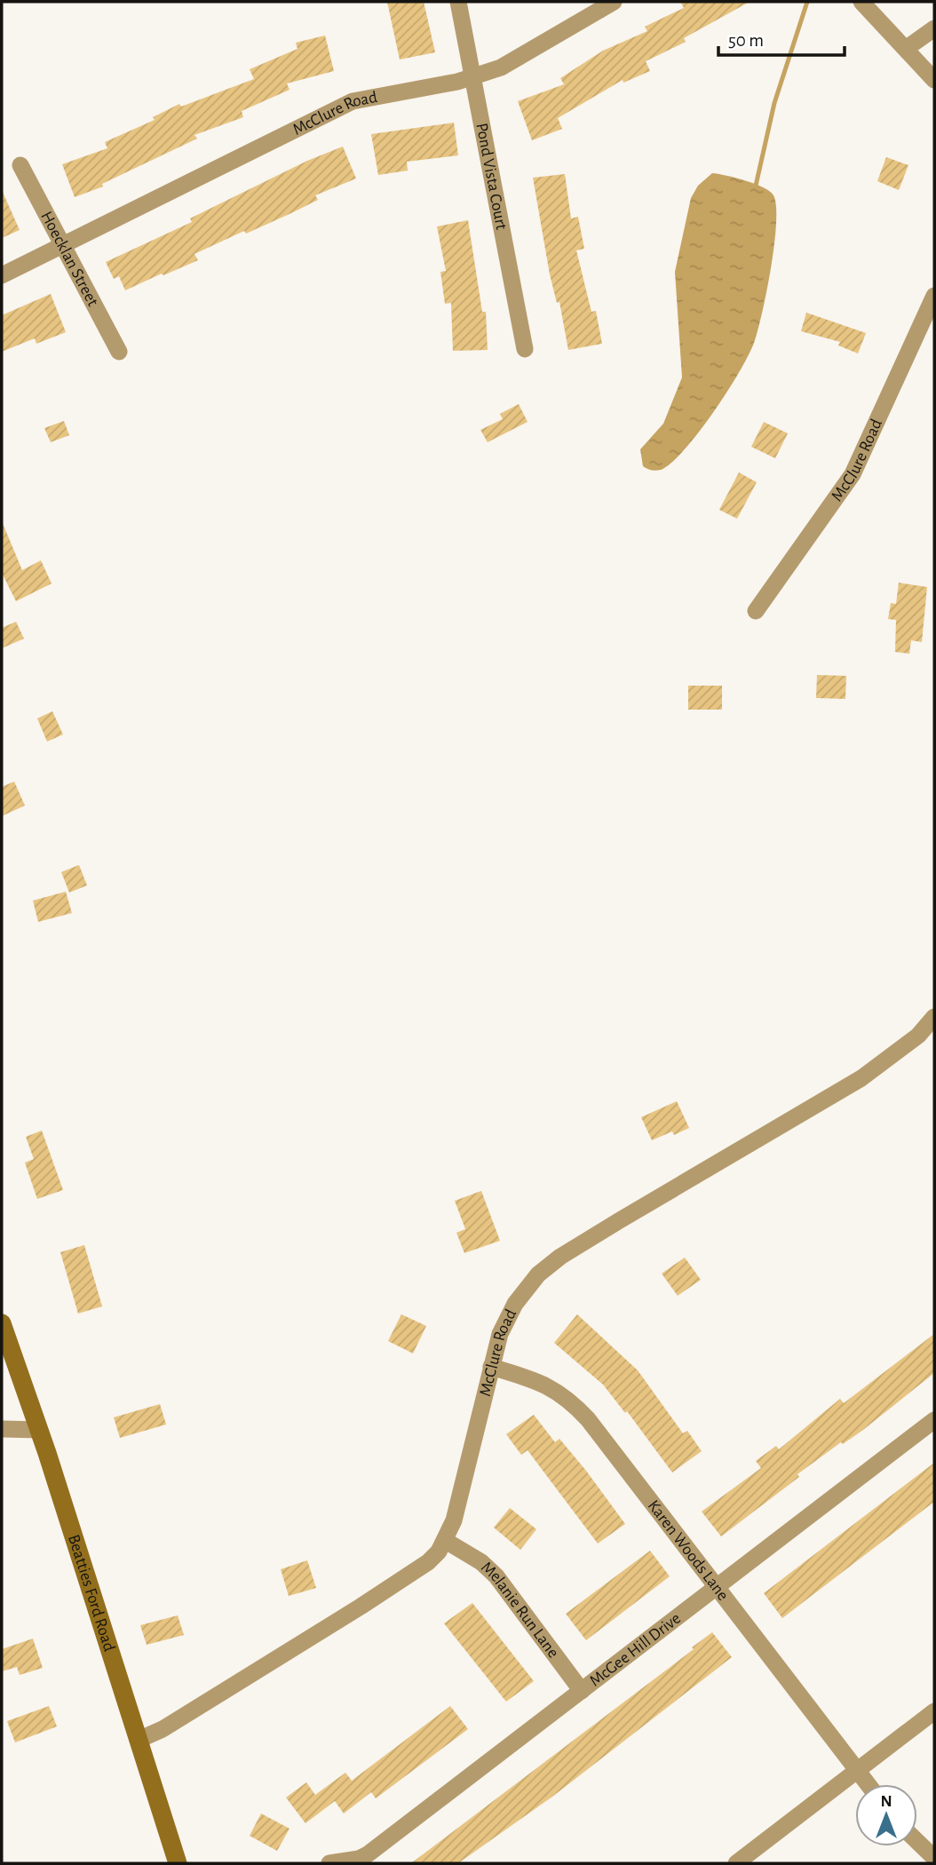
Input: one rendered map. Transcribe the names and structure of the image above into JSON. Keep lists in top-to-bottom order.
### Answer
{
  "streets": {
    "main road": ["Beatties Ford Road"],
    "street": [
      "McClure Road",
      "Pond Vista Court",
      "Hoecklan Street",
      "Karen Woods Lane",
      "Melanie Run Lane",
      "McGee Hill Drive"
    ]
  },
  "crossings": [
    ["McClure Road", "Pond Vista Court"],
    ["McClure Road", "Hoecklan Street"],
    ["McClure Road", "Karen Woods Lane"],
    ["McClure Road", "Beatties Ford Road"],
    ["McClure Road", "Melanie Run Lane"],
    ["Karen Woods Lane", "McGee Hill Drive"],
    ["Melanie Run Lane", "McGee Hill Drive"]
  ],
  "scale_bar": "50 m",
  "north": "top"
}
